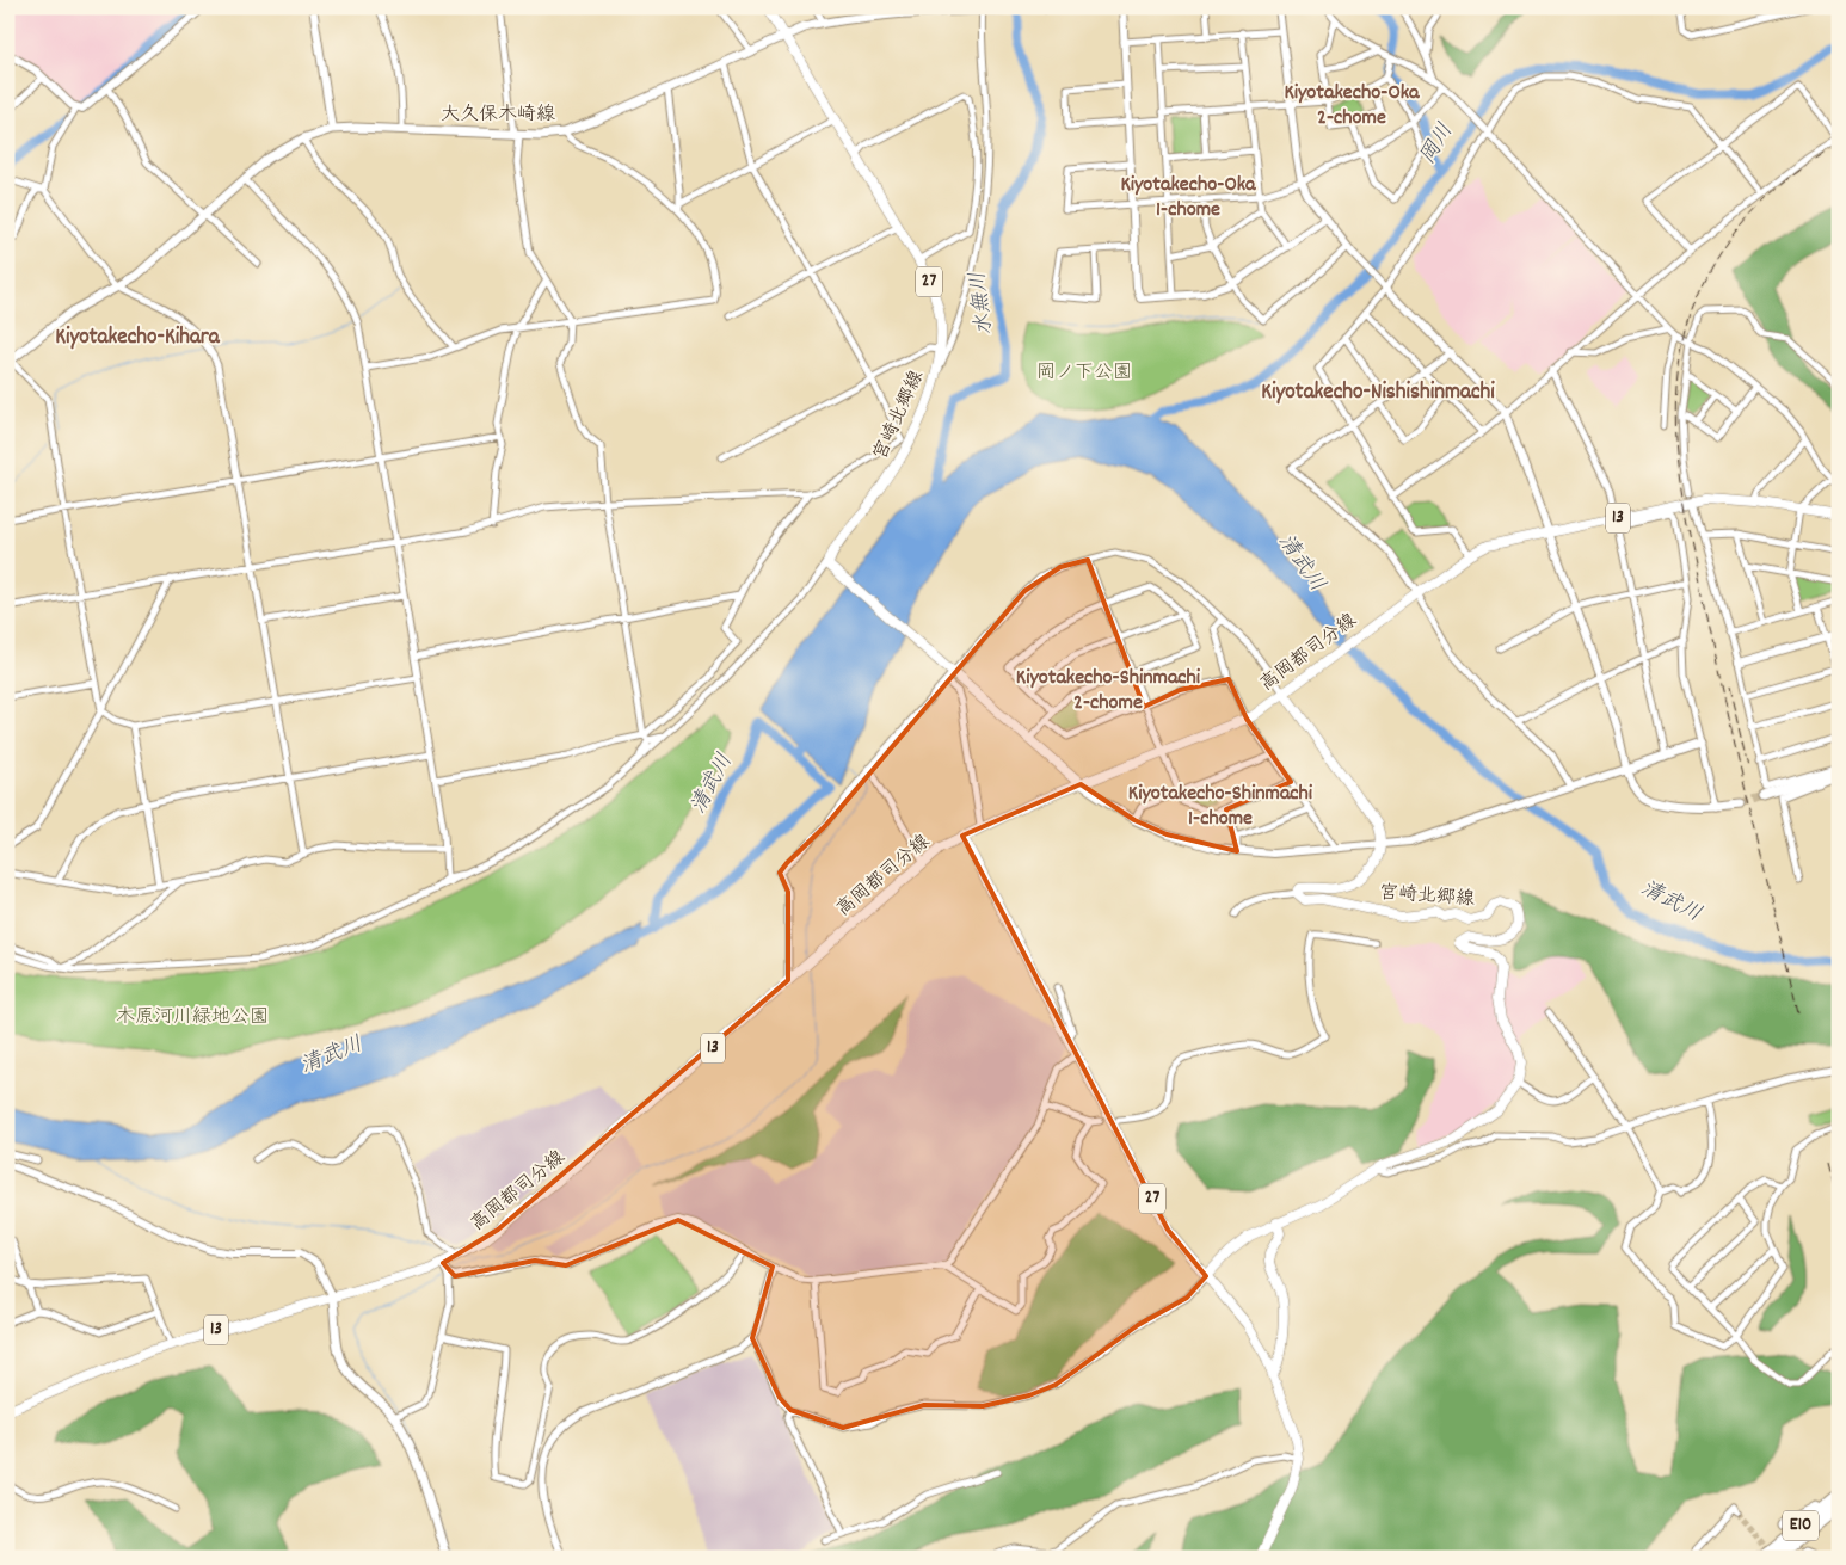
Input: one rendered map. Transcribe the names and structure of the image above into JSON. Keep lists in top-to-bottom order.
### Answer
{
  "streets": {
    "highway": ["E10"],
    "main road": [
      "大久保木崎線",
      "27",
      "宮崎北郷線",
      "13",
      "高岡都司分線"
    ]
  },
  "crossings": [
    ["大久保木崎線", "宮崎北郷線"],
    ["27", "高岡都司分線"]
  ],
  "districts": [
    "Kiyotakecho-Oka 2-chome",
    "Kiyotakecho-Oka 1-chome",
    "Kiyotakecho-Kihara",
    "Kiyotakecho-Nishishinmachi",
    "Kiyotakecho-Shinmachi 2-chome",
    "Kiyotakecho-Shinmachi 1-chome"
  ],
  "water": ["岡川", "水無川", "清武川"],
  "parks": ["岡ノ下公園", "木原河川緑地公園"]
}
